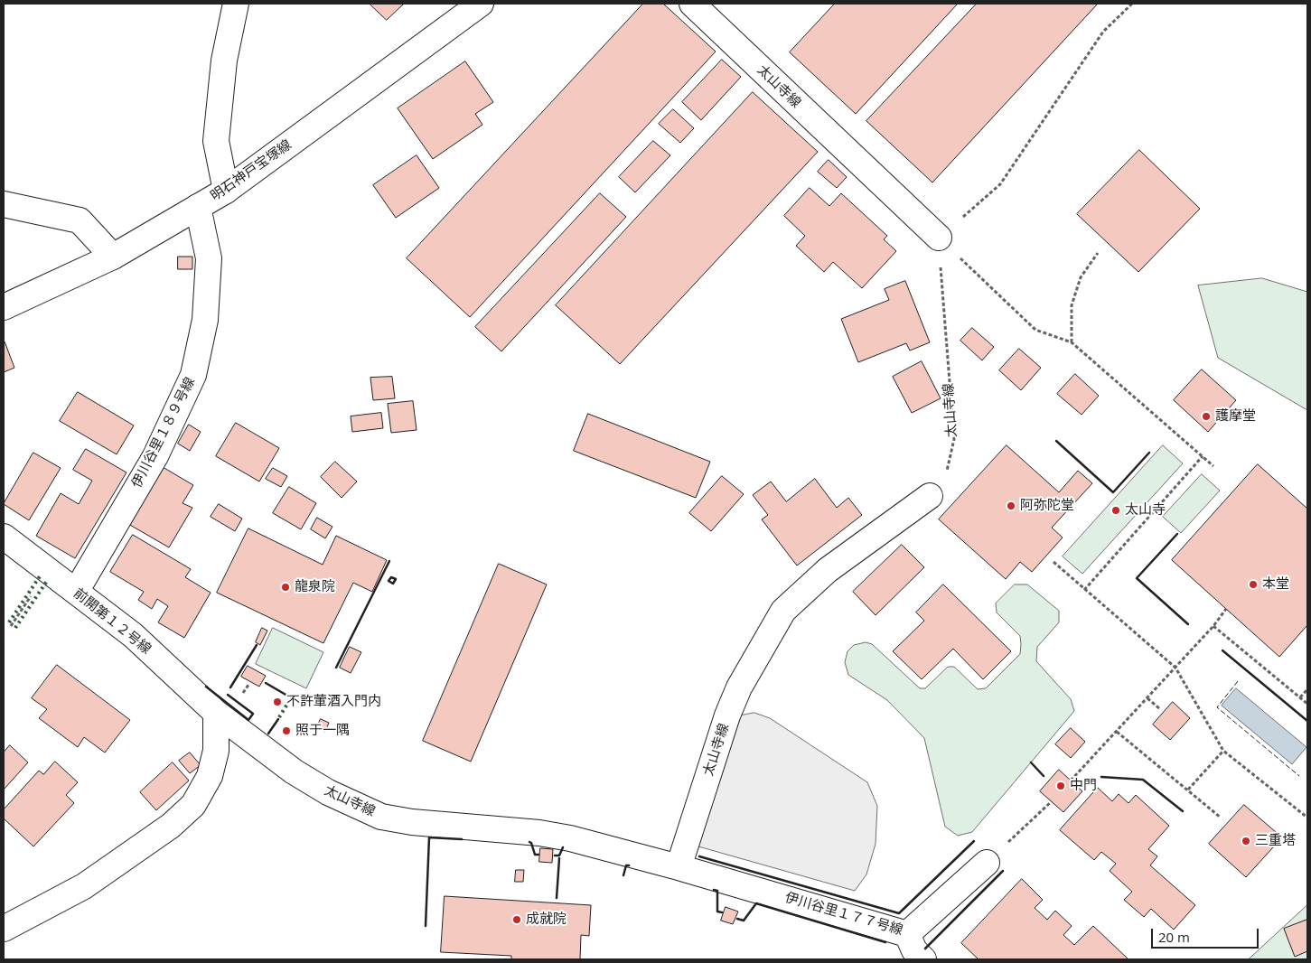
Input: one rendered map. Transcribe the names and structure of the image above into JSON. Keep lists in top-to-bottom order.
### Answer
{
  "streets": {
    "street": [
      "太山寺線",
      "明石神戸宝塚線",
      "伊川谷里１８９号線",
      "前開第１２号線",
      "伊川谷里１７７号線"
    ]
  },
  "crossings": [
    ["太山寺線", "前開第１２号線"],
    ["太山寺線", "伊川谷里１７７号線"],
    ["明石神戸宝塚線", "伊川谷里１８９号線"],
    ["伊川谷里１８９号線", "前開第１２号線"]
  ],
  "places": [
    "護摩堂",
    "阿弥陀堂",
    "太山寺",
    "本堂",
    "龍泉院",
    "不許葷酒入門内",
    "照于一隅",
    "中門",
    "三重塔",
    "成就院"
  ],
  "scale_bar": "20 m"
}
